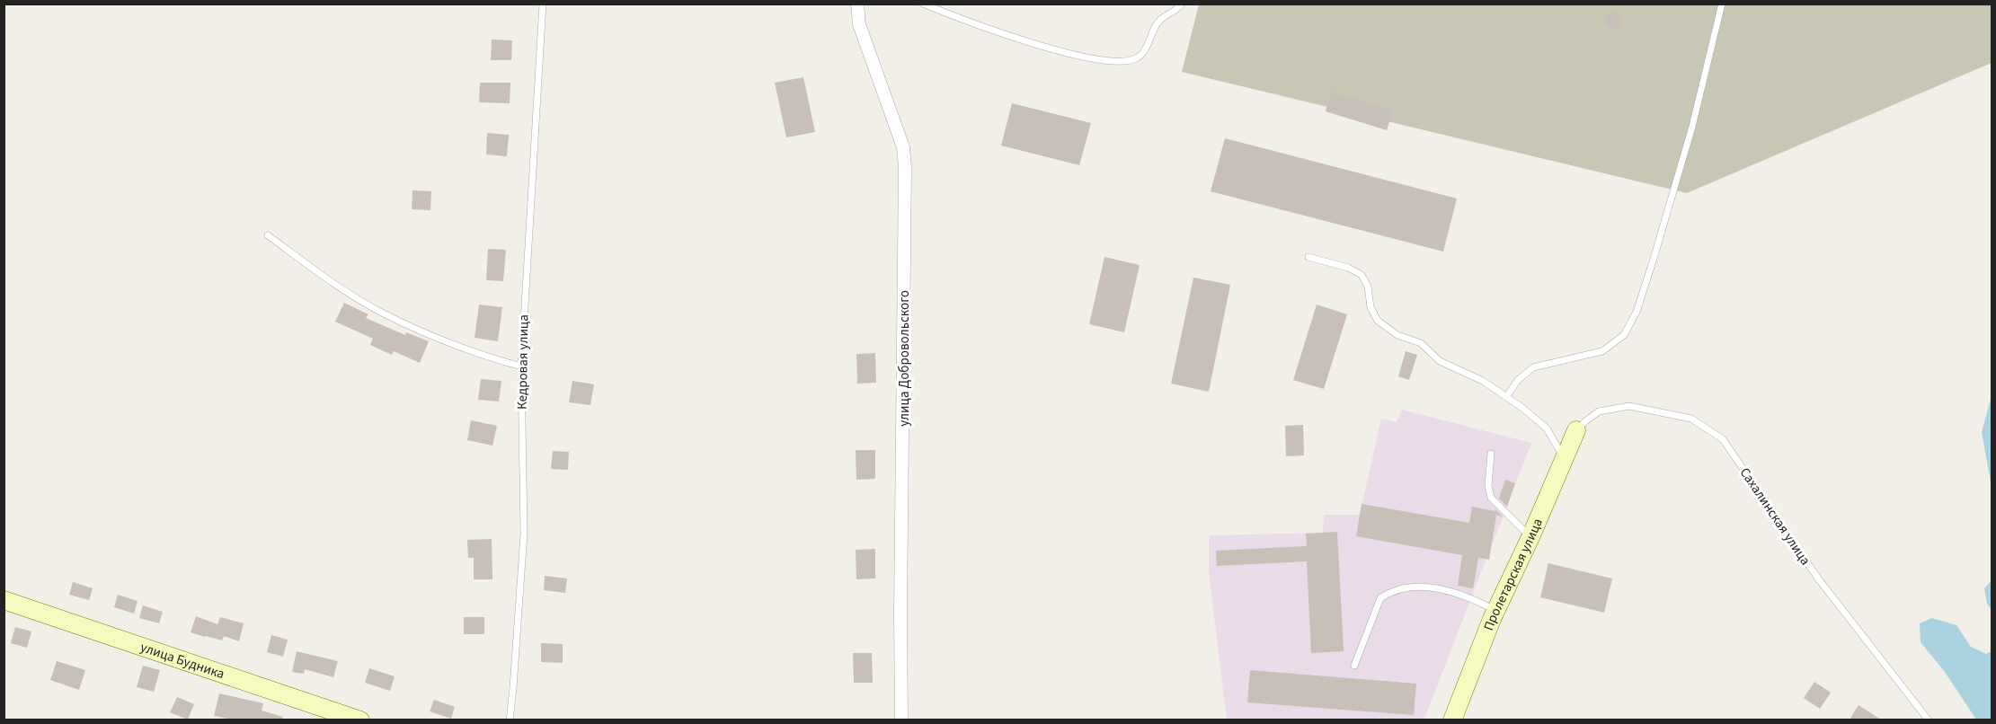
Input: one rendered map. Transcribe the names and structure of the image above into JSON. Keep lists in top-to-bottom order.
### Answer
{
  "streets": {
    "street": ["улица Добровольского", "Пролетарская улица", "улица Будника"],
    "lane": ["Кедровая улица", "Сахалинская улица"]
  },
  "crossings": [
    ["Сахалинская улица", "Пролетарская улица"]
  ]
}
